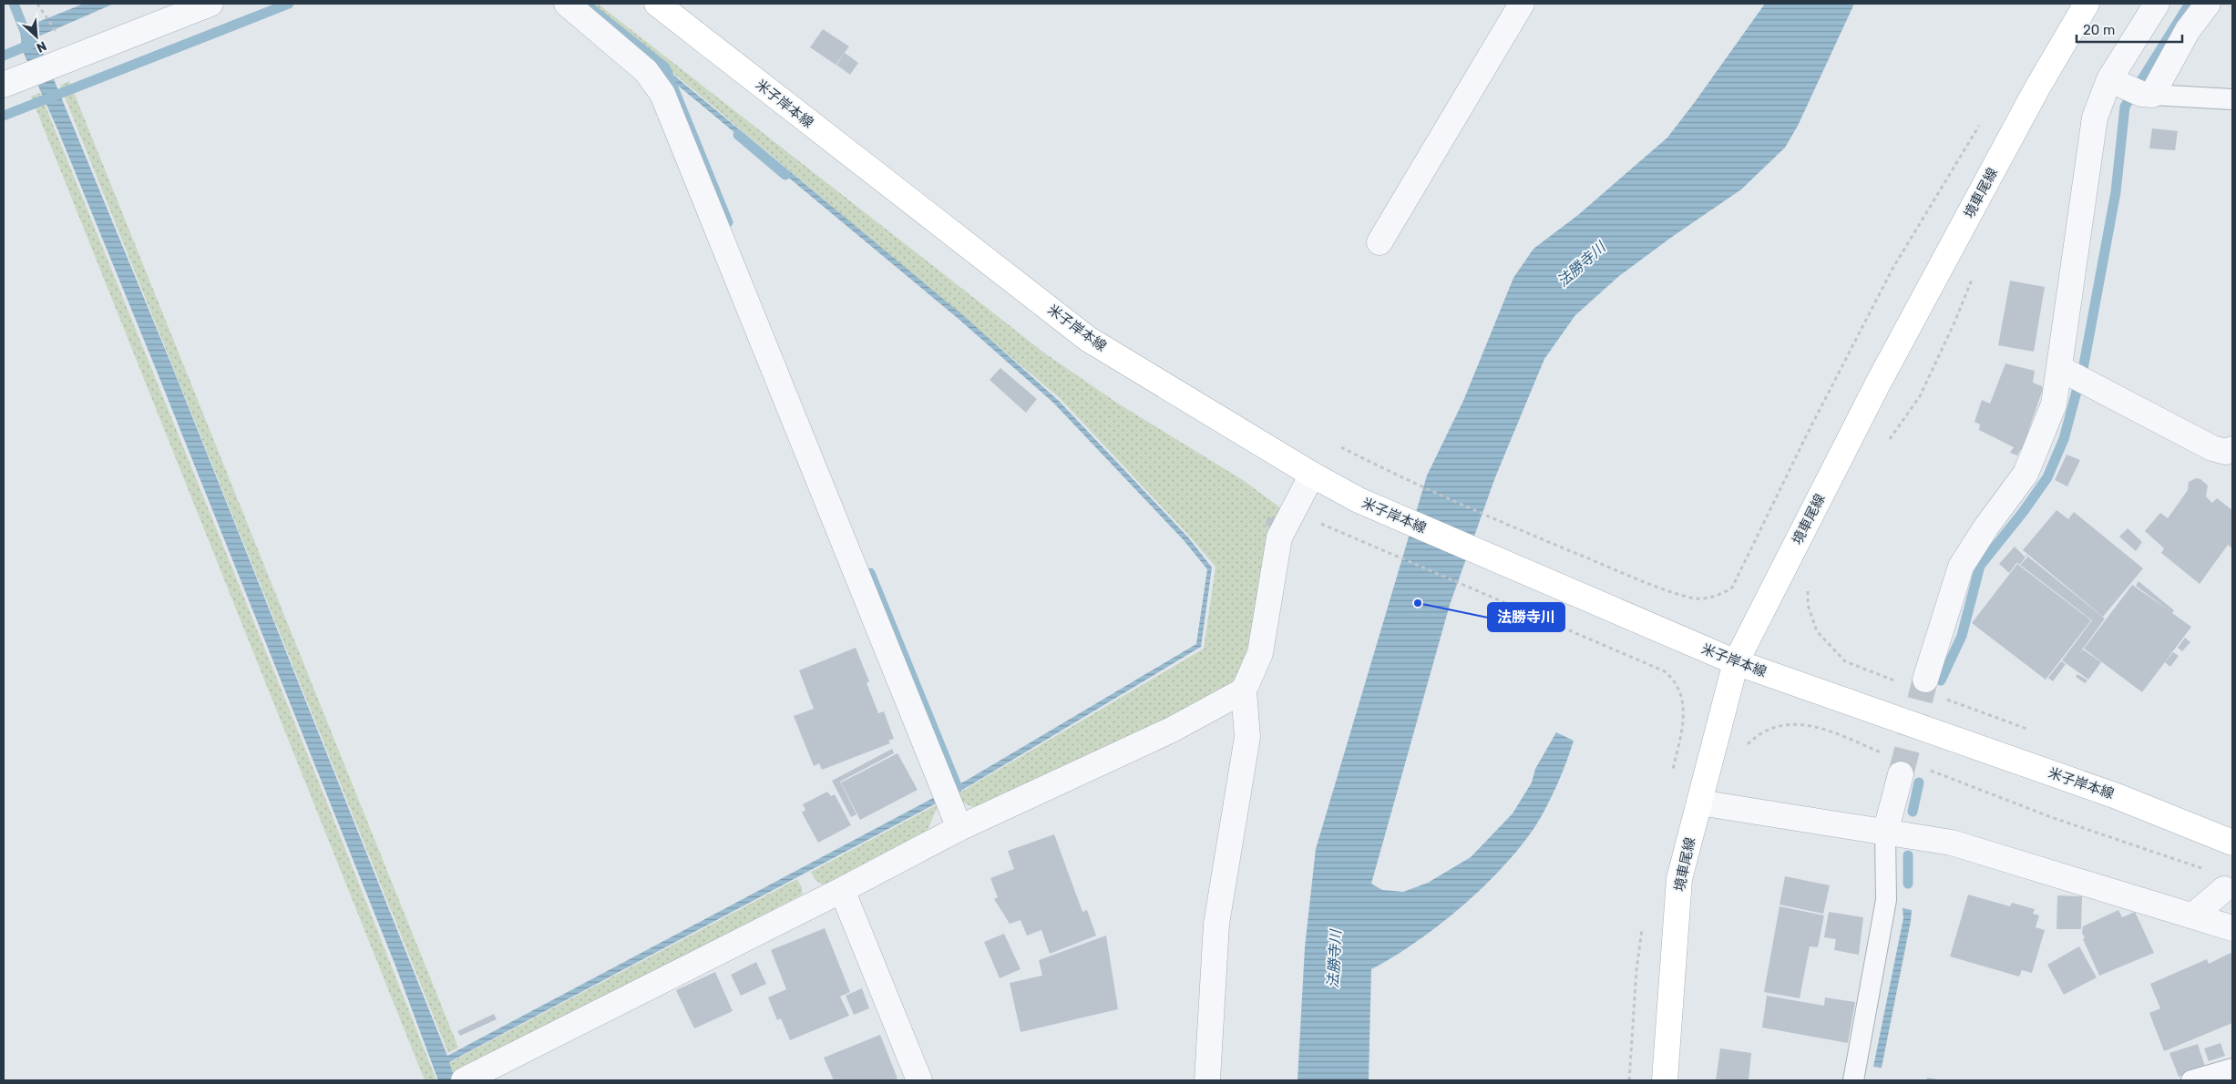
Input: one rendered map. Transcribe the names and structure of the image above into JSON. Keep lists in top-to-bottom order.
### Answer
{
  "streets": {
    "main road": ["米子岸本線", "境車尾線"]
  },
  "crossings": [
    ["米子岸本線", "境車尾線"]
  ],
  "water": ["法勝寺川"],
  "places": ["法勝寺川"],
  "scale_bar": "20 m",
  "north": "bottom right"
}
